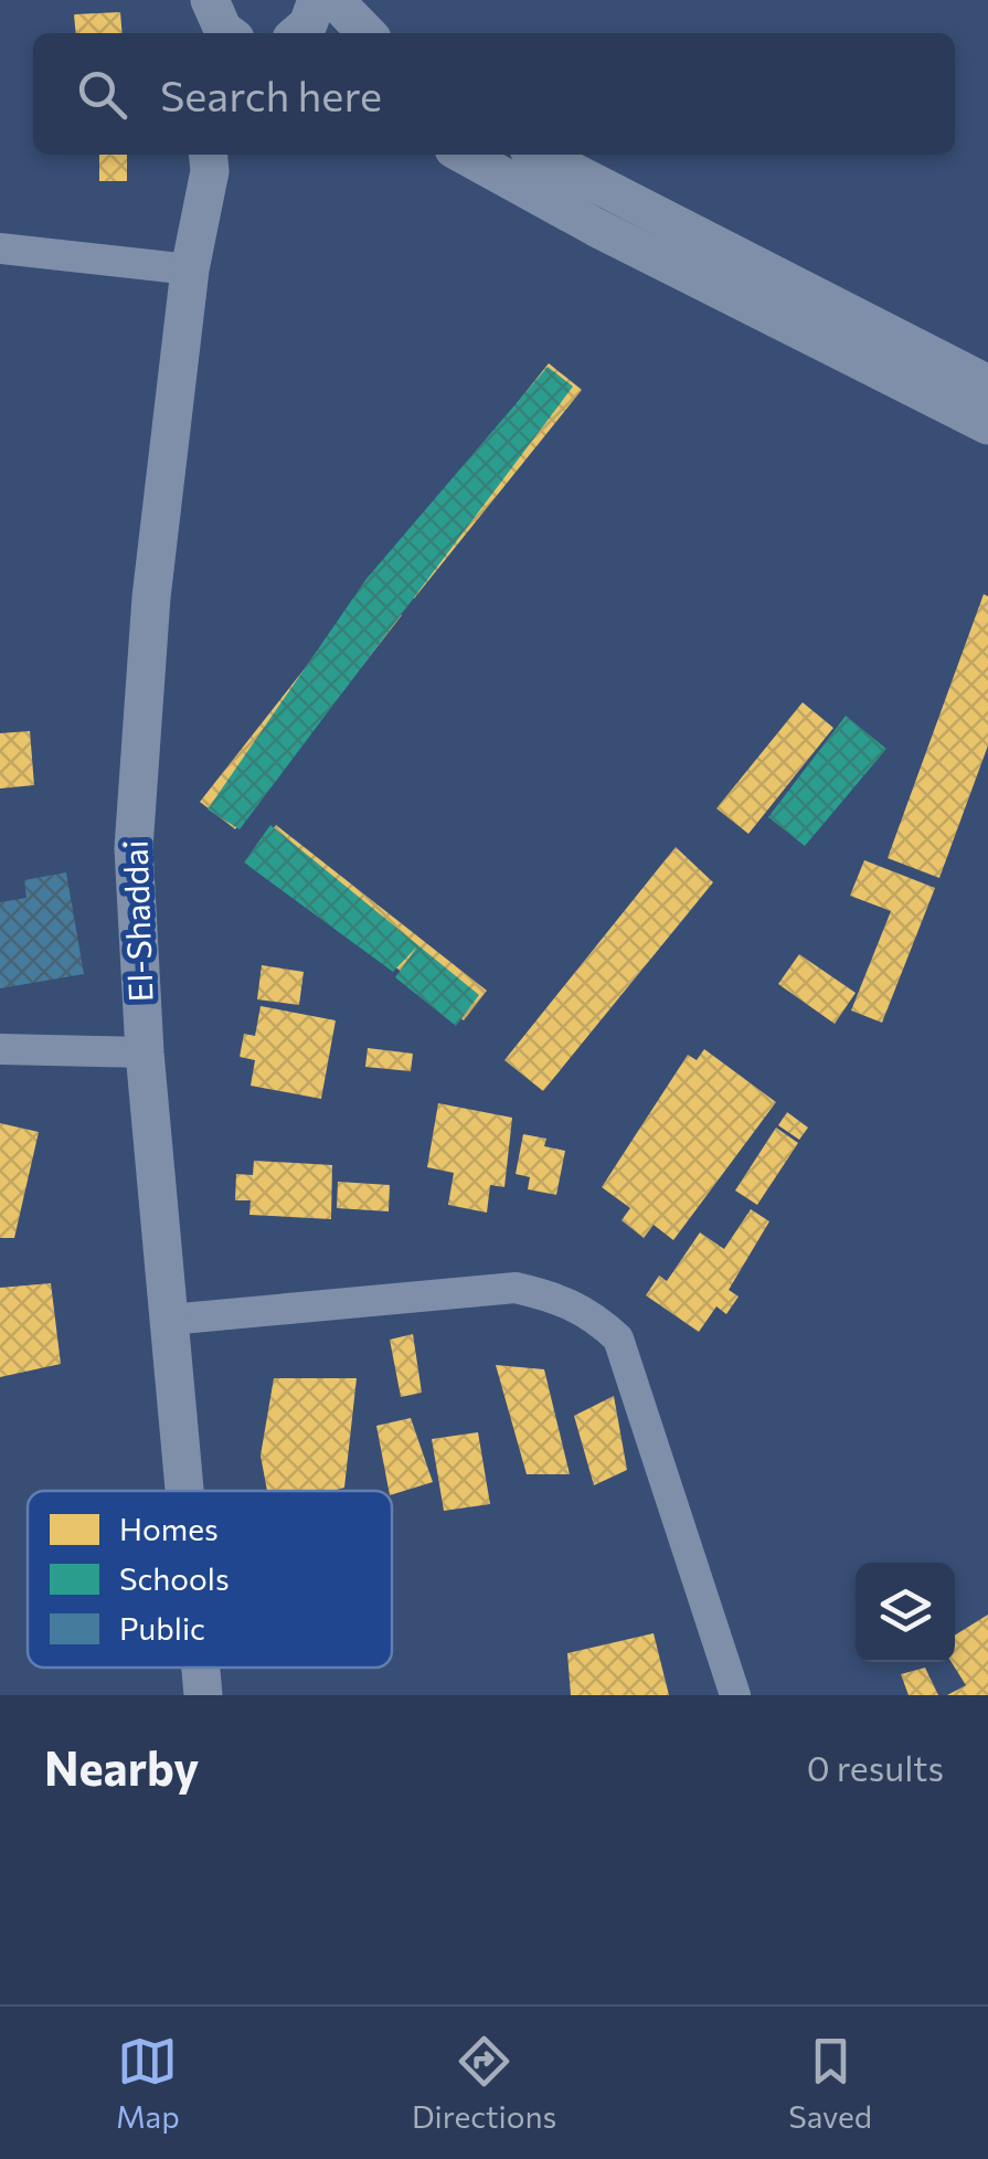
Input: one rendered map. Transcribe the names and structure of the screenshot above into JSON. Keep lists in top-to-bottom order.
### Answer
{
  "streets": {
    "street": ["El-Shaddai"]
  },
  "legend": ["Homes", "Schools", "Public"],
  "page": {
    "search": "Search here",
    "heading": ["Nearby", "0 results"],
    "nav": ["Map", "Directions", "Saved"]
  }
}
